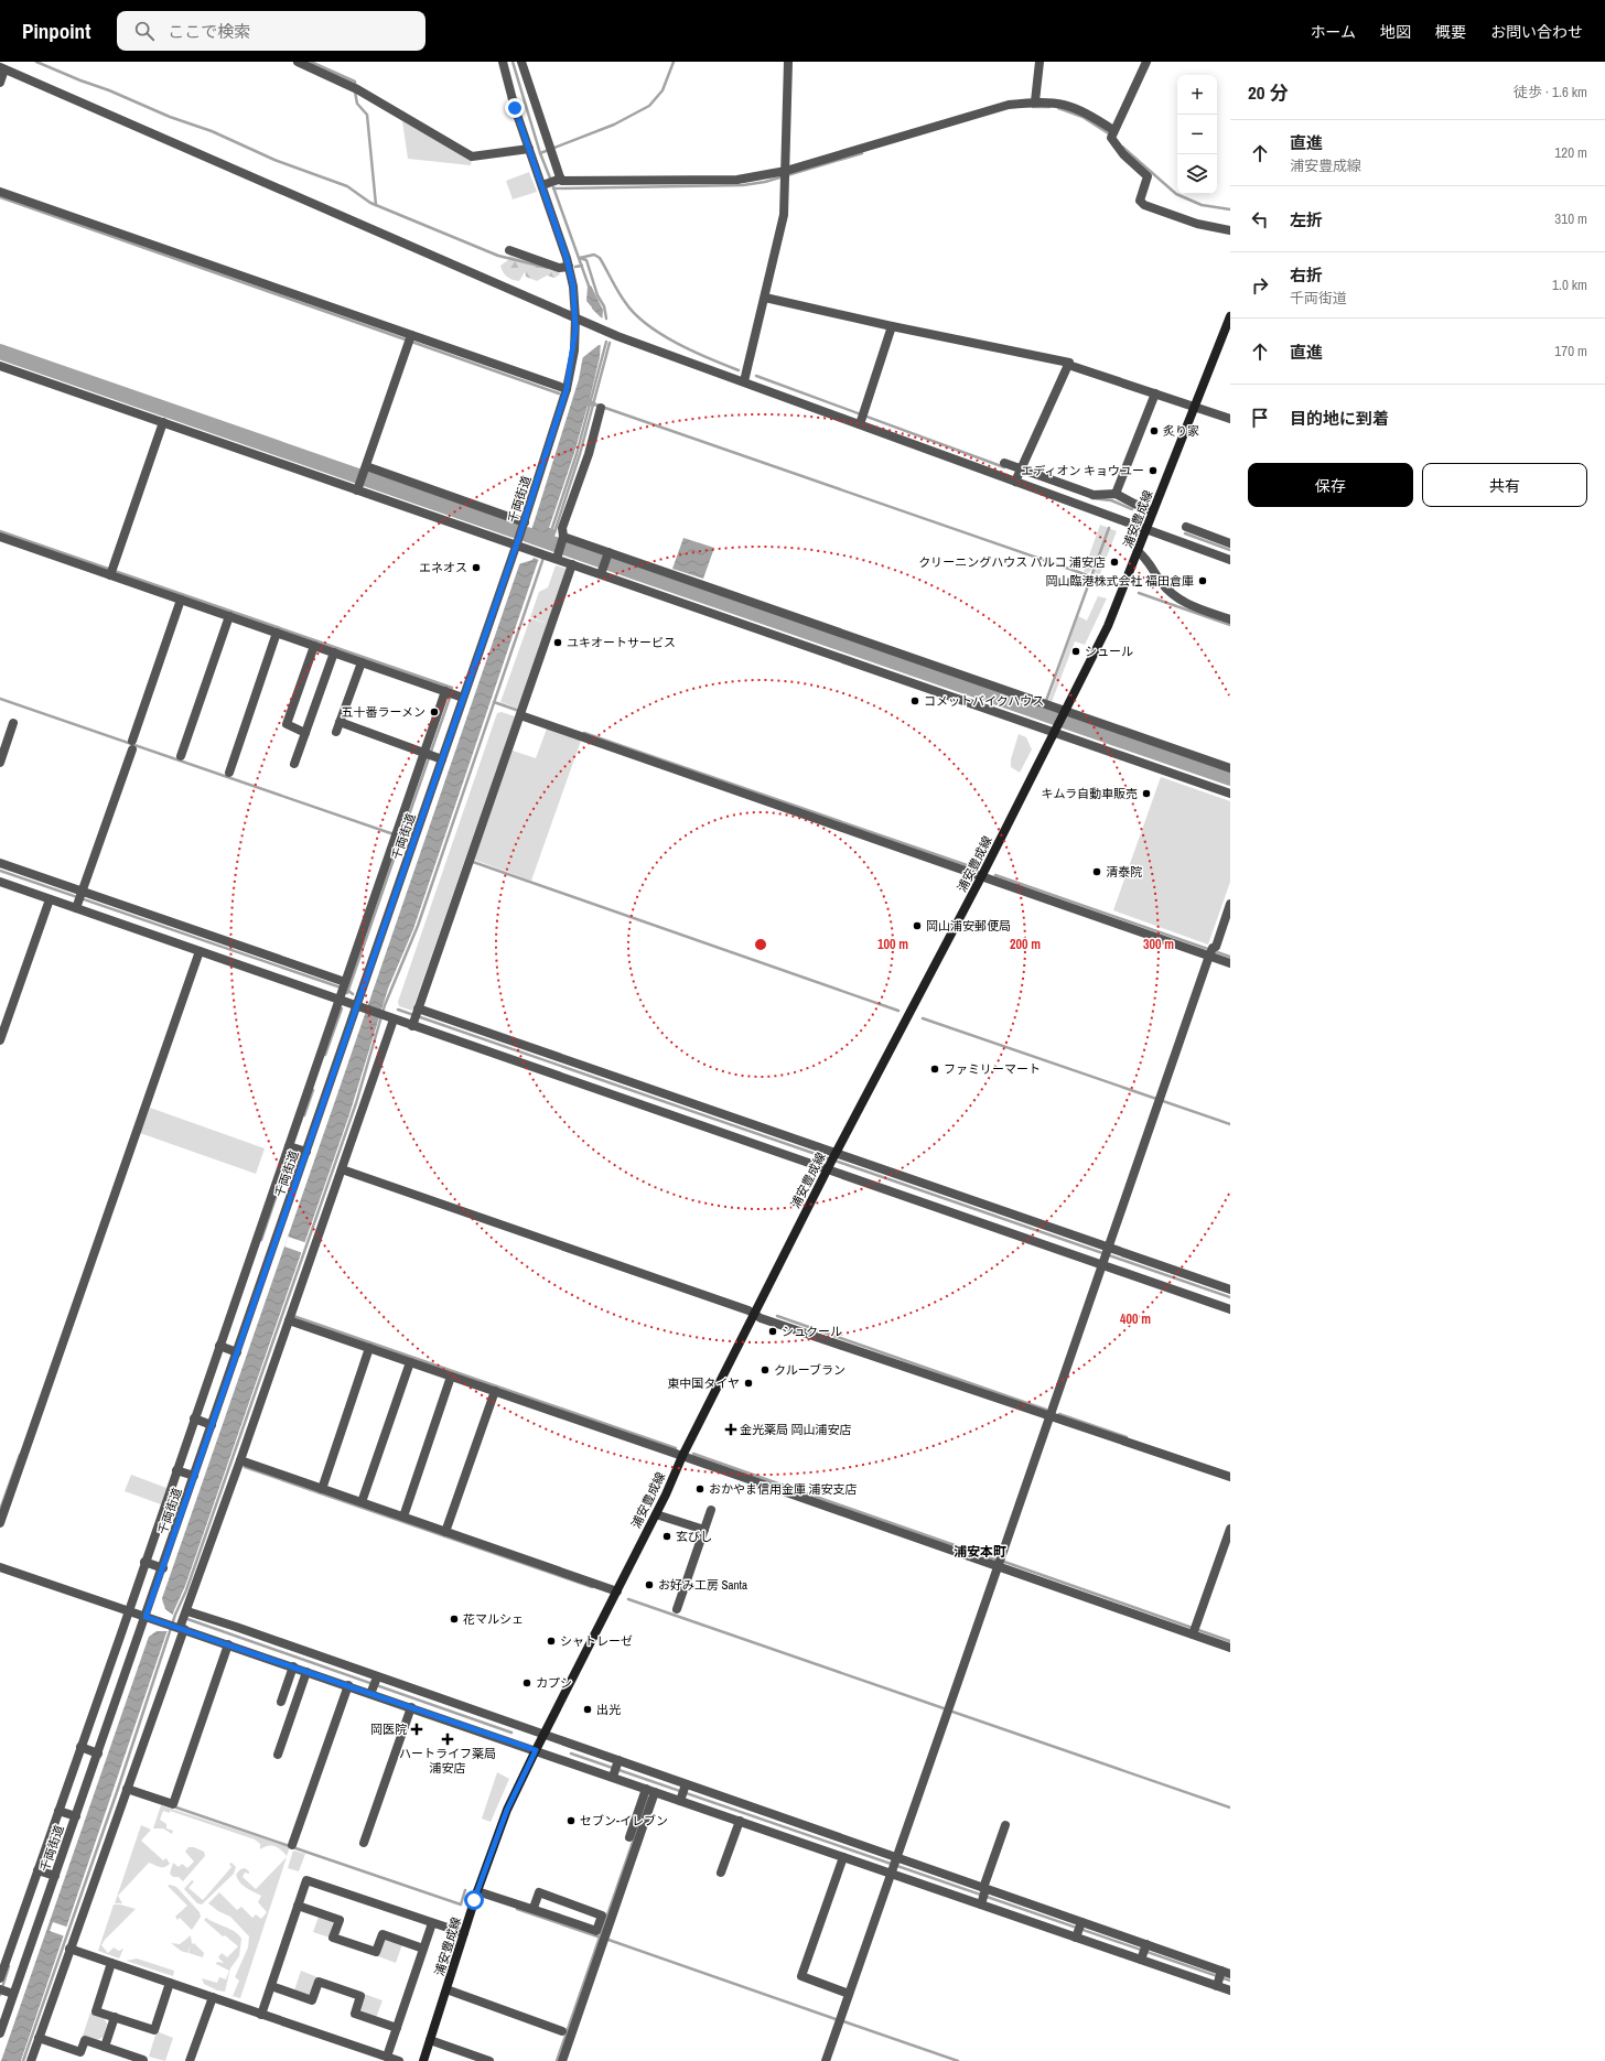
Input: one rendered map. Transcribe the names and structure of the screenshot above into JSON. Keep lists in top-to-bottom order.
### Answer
{
  "streets": {
    "main road": ["浦安豊成線"],
    "street": ["千両街道"]
  },
  "districts": ["浦安本町"],
  "places": {
    "other": [
      "炙り家",
      "エディオン キョウユー",
      "クリーニングハウス パルコ 浦安店",
      "エネオス",
      "岡山臨港株式会社 福田倉庫",
      "ユキオートサービス",
      "シュール",
      "コメットバイクハウス",
      "五十番ラーメン",
      "キムラ自動車販売",
      "清泰院",
      "岡山浦安郵便局",
      "ファミリーマート",
      "シュクール",
      "クルーブラン",
      "東中国タイヤ",
      "おかやま信用金庫 浦安支店",
      "玄びし",
      "お好み工房 Santa",
      "花マルシェ",
      "シャトレーゼ",
      "カプシ",
      "出光",
      "セブン-イレブン"
    ],
    "health": ["金光薬局 岡山浦安店", "岡医院", "ハートライフ薬局 浦安店"]
  },
  "page": {
    "header": "Pinpoint",
    "search": "ここで検索",
    "nav": [
      "ホーム",
      "地図",
      "概要",
      "お問い合わせ"
    ],
    "heading": ["20 分", "徒歩 · 1.6 km"],
    "map_buttons": ["+", "−"],
    "list": [
      ["直進", "浦安豊成線", "120 m"],
      ["左折", "310 m"],
      ["右折", "千両街道", "1.0 km"],
      ["直進", "170 m"],
      "目的地に到着"
    ],
    "buttons": ["保存", "共有"]
  },
  "rings": [
    "100 m",
    "200 m",
    "300 m",
    "400 m"
  ]
}
